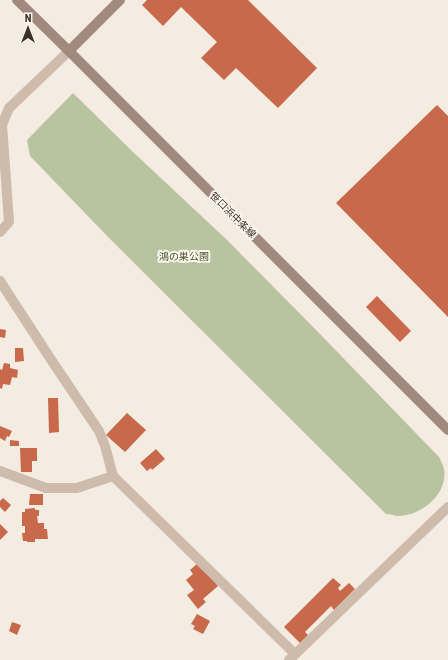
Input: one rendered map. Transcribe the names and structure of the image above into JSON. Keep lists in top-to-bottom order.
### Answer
{
  "streets": {
    "main road": ["笹口浜中条線"]
  },
  "parks": ["鴻の巣公園"],
  "north": "top"
}
